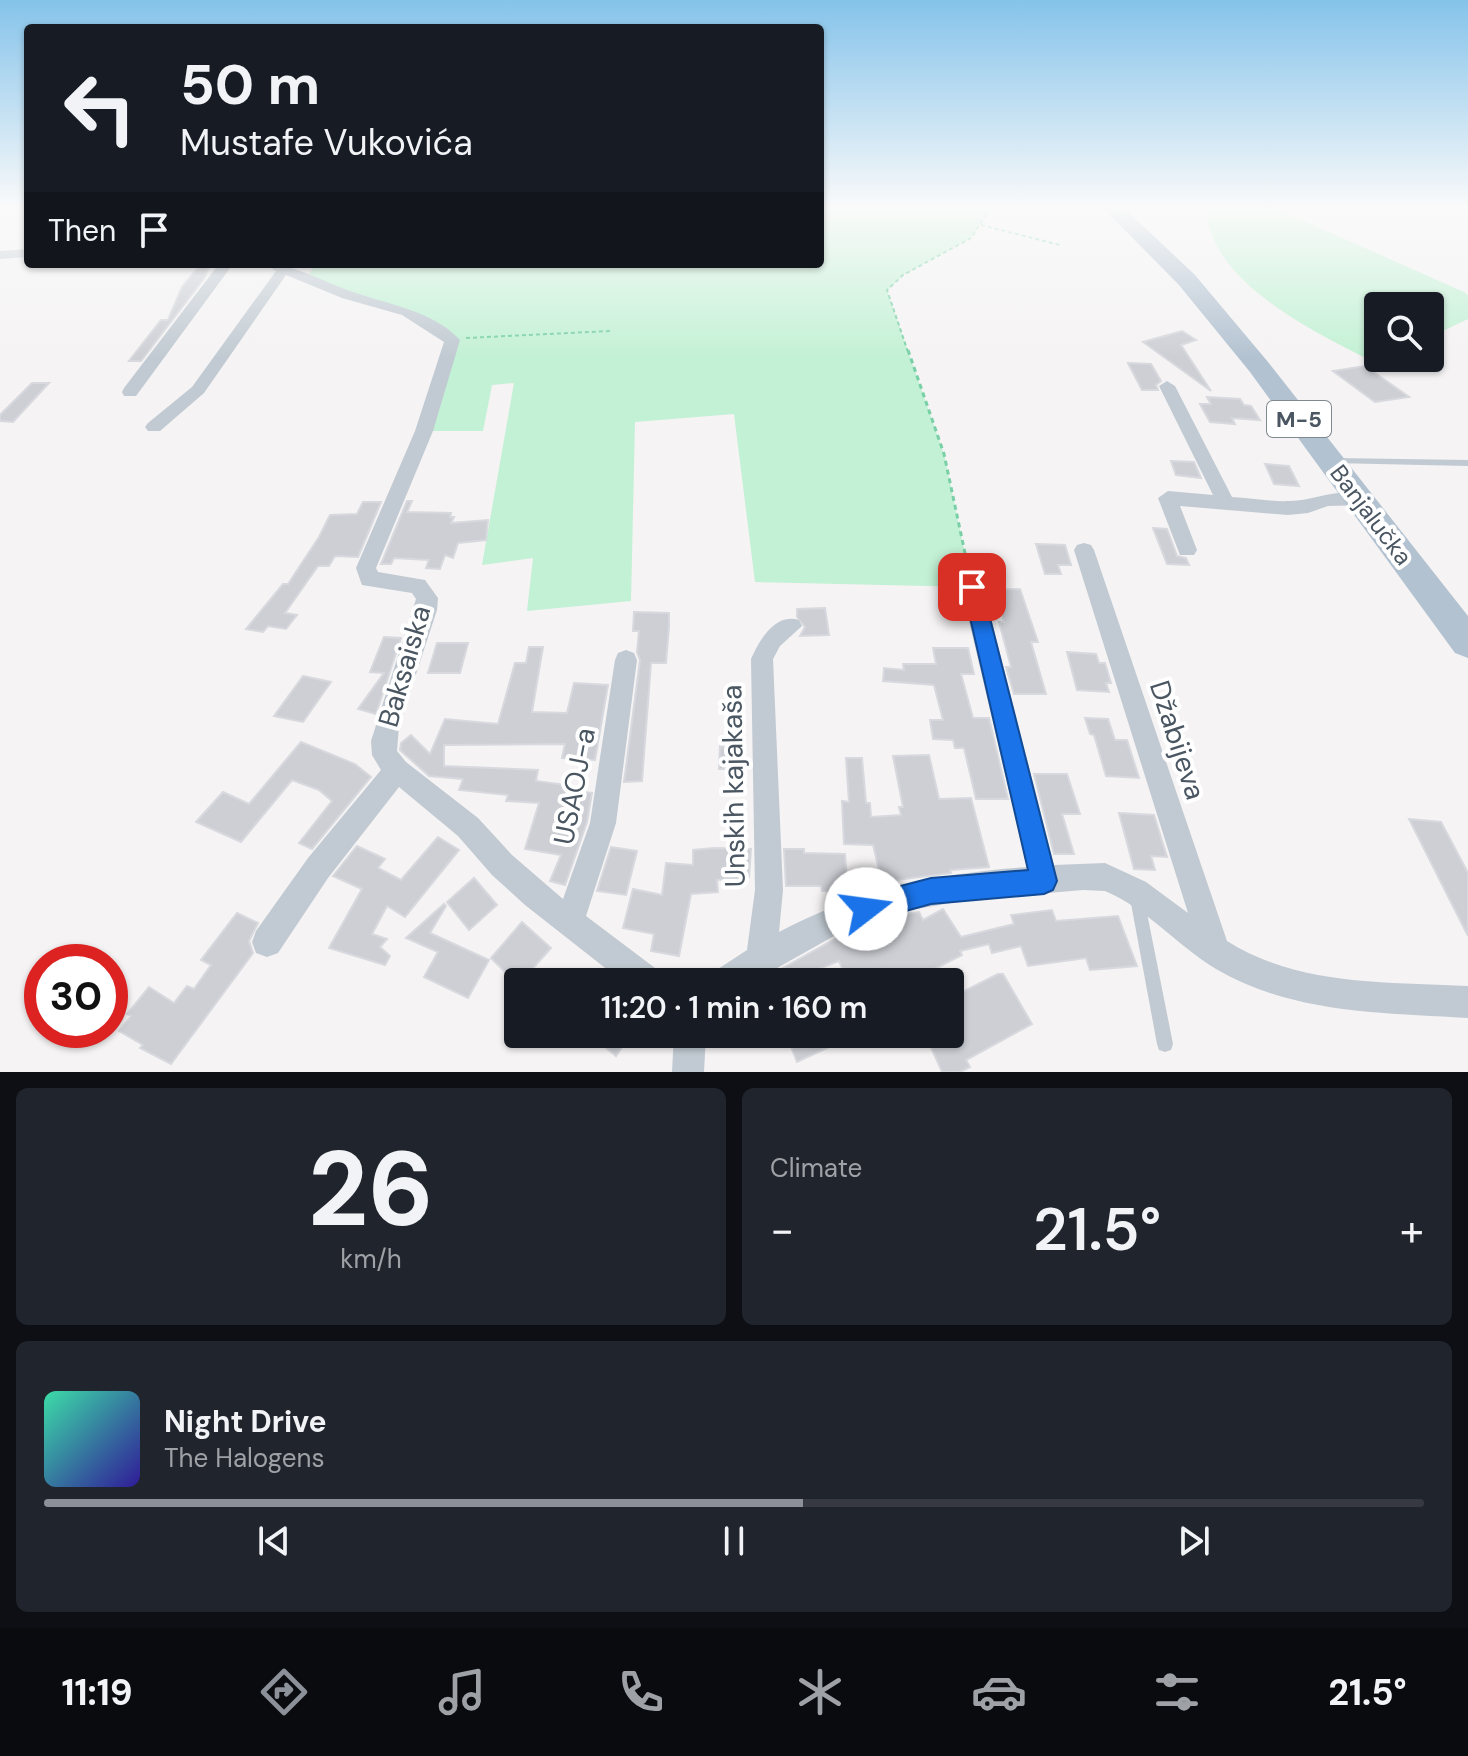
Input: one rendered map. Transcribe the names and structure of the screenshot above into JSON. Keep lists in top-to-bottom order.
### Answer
{
  "streets": {
    "main road": ["M-5", "Banjalučka"],
    "street": [
      "Baksaiska",
      "Džabijeva",
      "USAOJ-a",
      "Unskih kajakaša"
    ]
  },
  "page": {
    "turn": ["50 m", "Mustafe Vukovića"],
    "then": "Then",
    "limit": "30",
    "trip": "11:20 · 1 min · 160 m",
    "tile": [
      ["26", "km/h"],
      "Climate"
    ],
    "heat": ["−", "21.5°", "+"],
    "song": ["Night Drive", "The Halogens"],
    "tabs": ["11:19", "21.5°"]
  }
}
